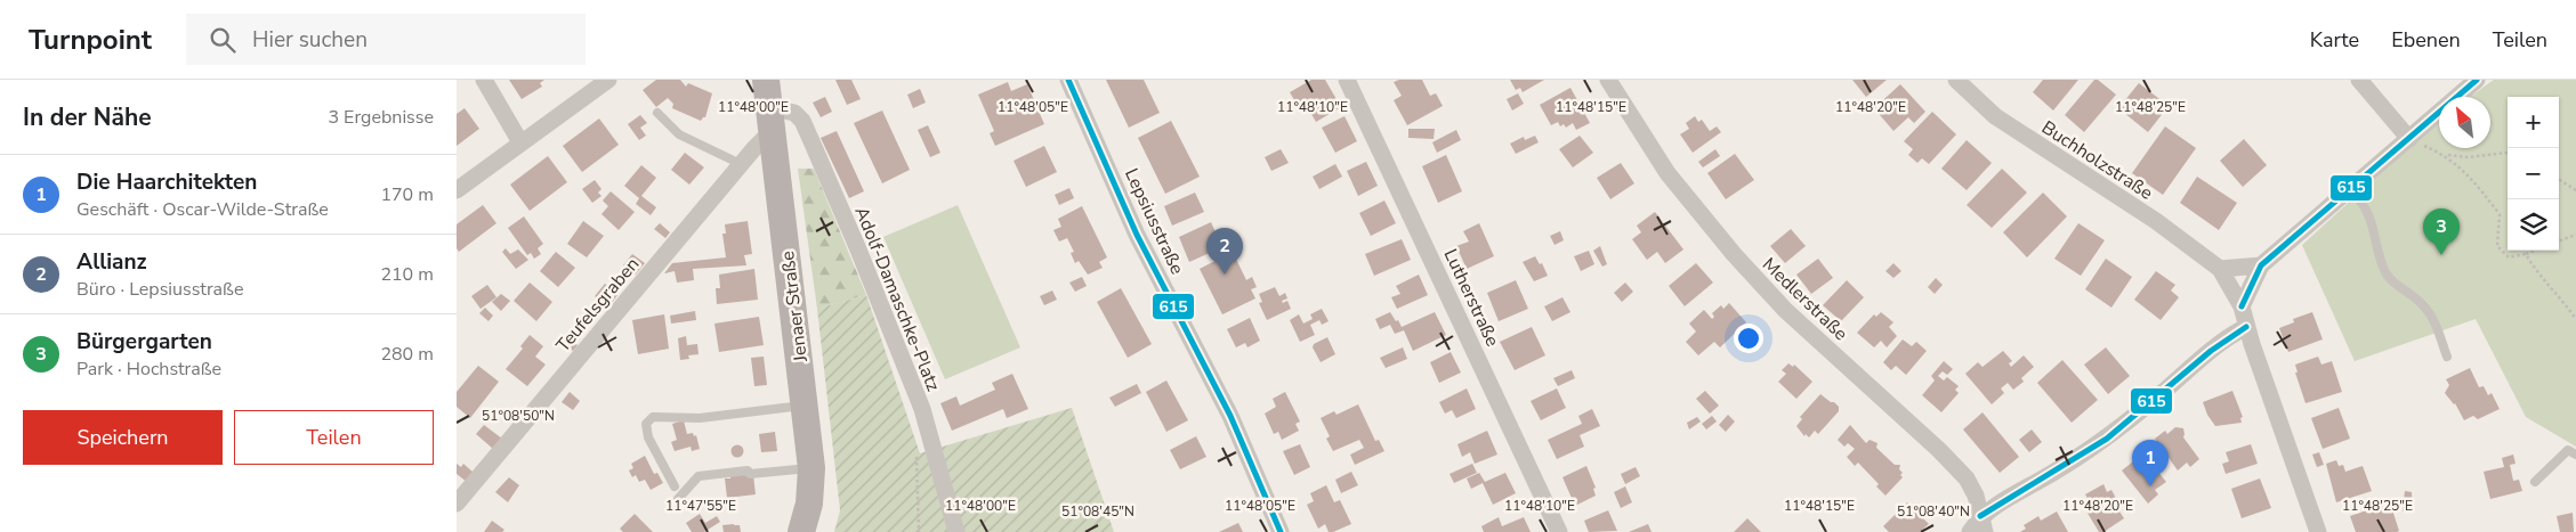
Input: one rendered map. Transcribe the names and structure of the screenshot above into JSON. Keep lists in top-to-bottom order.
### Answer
{
  "streets": {
    "main road": ["Jenaer Straße"],
    "street": [
      "Buchholzstraße",
      "Lepsiusstraße",
      "Lutherstraße",
      "Adolf-Damaschke-Platz",
      "Medlerstraße",
      "Teufelsgraben"
    ]
  },
  "crossings": [
    ["Adolf-Damaschke-Platz", "Jenaer Straße"],
    ["Teufelsgraben", "Jenaer Straße"]
  ],
  "lines": ["transit line 615"],
  "north": "top left",
  "page": {
    "header": "Turnpoint",
    "search": "Hier suchen",
    "nav": ["Karte", "Ebenen", "Teilen"],
    "heading": ["In der Nähe", "3 Ergebnisse"],
    "map_buttons": ["+", "−"],
    "list": [
      {
        "mark": "1",
        "name": "Die Haarchitekten",
        "note": "Geschäft · Oscar-Wilde-Straße",
        "value": "170 m"
      },
      {
        "mark": "2",
        "name": "Allianz",
        "note": "Büro · Lepsiusstraße",
        "value": "210 m"
      },
      {
        "mark": "3",
        "name": "Bürgergarten",
        "note": "Park · Hochstraße",
        "value": "280 m"
      }
    ],
    "pins": ["3", "2", "1"],
    "buttons": ["Speichern", "Teilen"]
  },
  "coordinates": [
    "11°48'00\"E",
    "11°48'05\"E",
    "11°48'10\"E",
    "11°48'15\"E",
    "11°48'20\"E",
    "11°48'25\"E",
    "51°08'50\"N",
    "11°47'55\"E",
    "51°08'45\"N",
    "51°08'40\"N"
  ]
}
